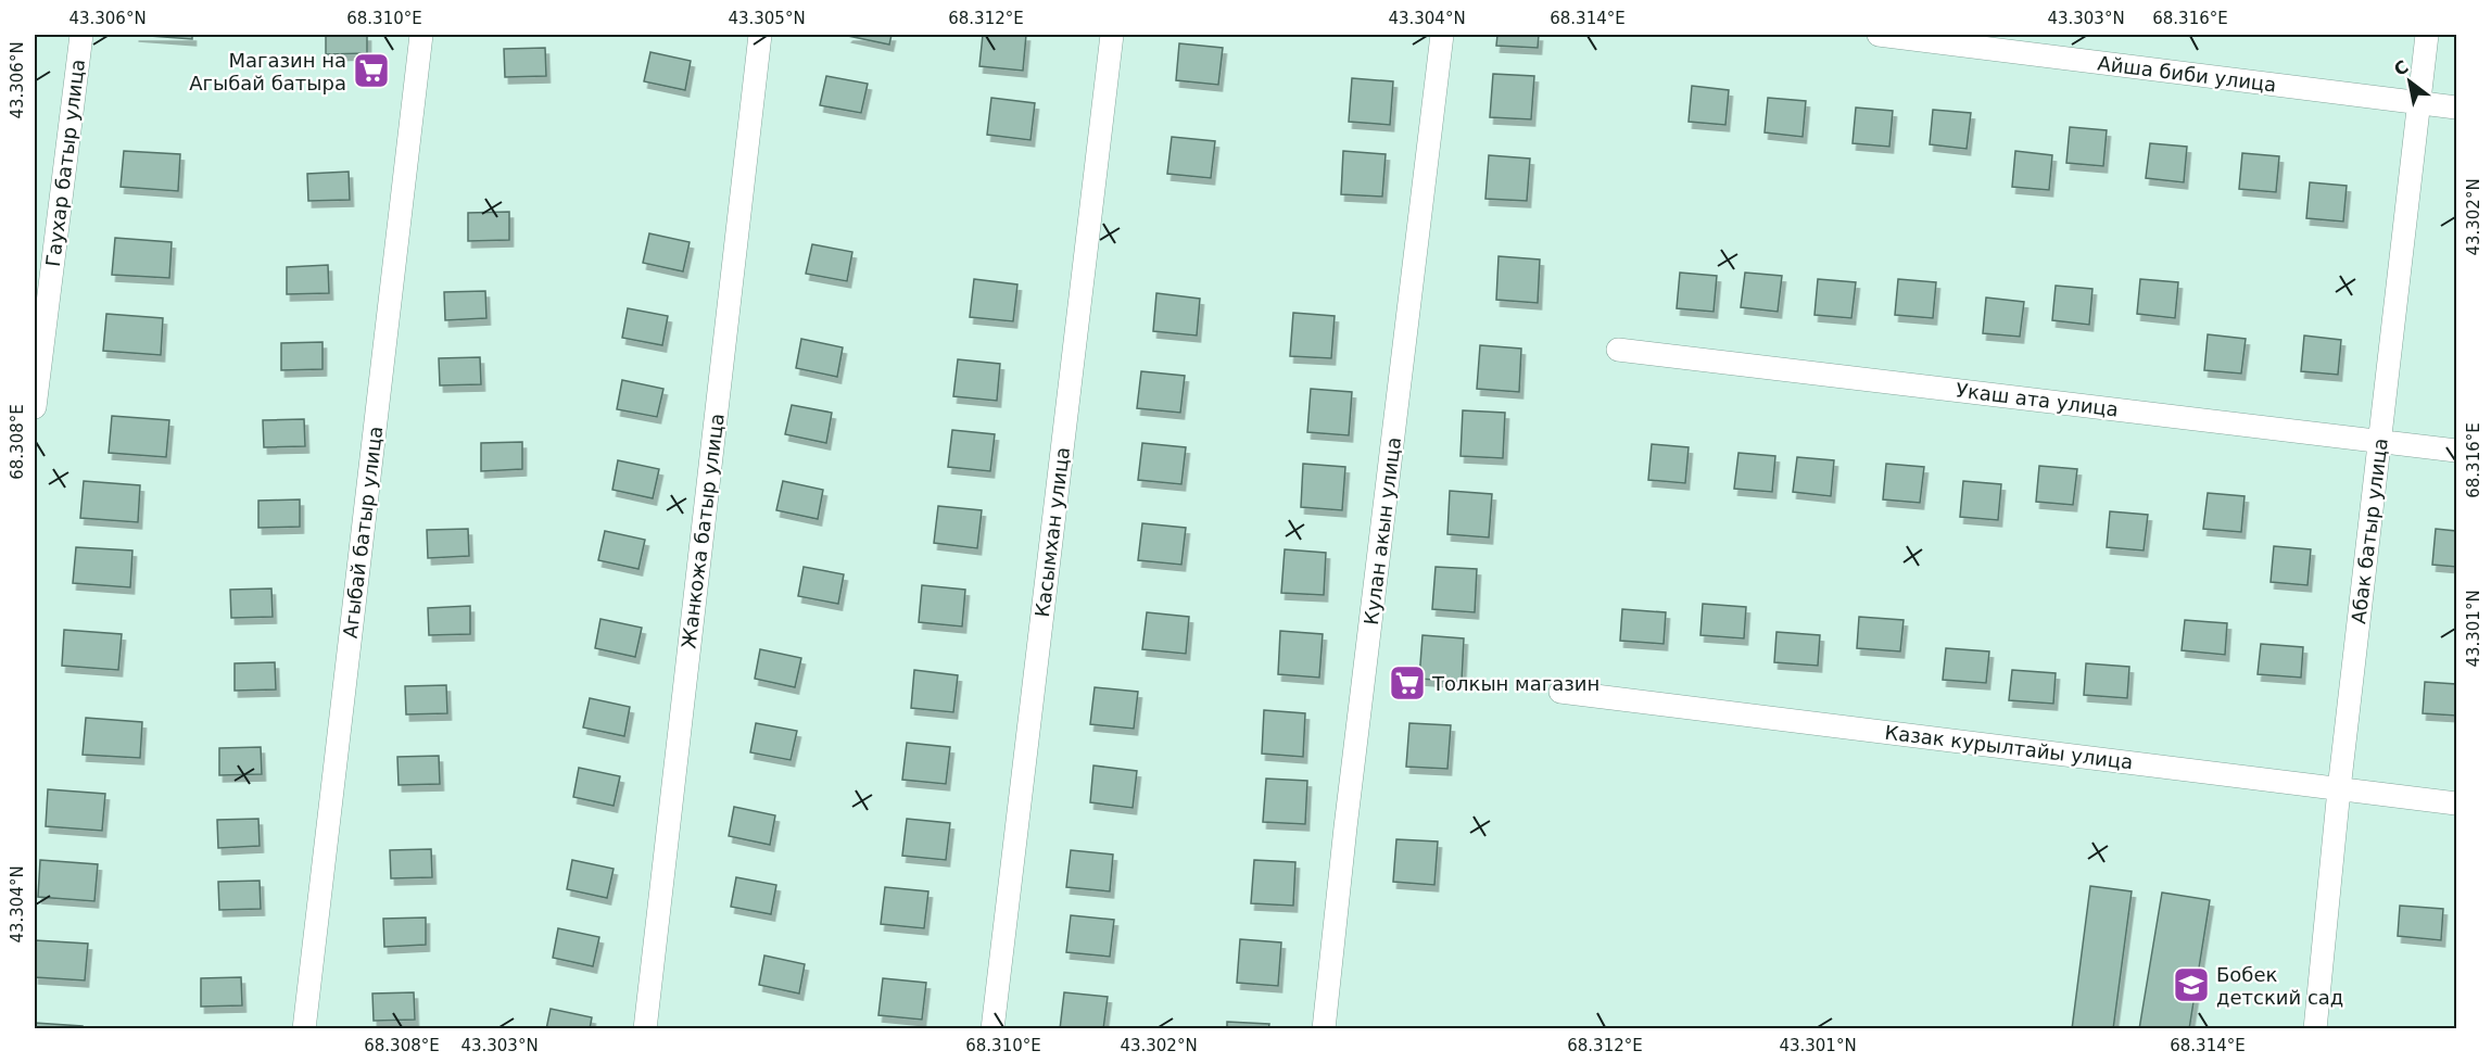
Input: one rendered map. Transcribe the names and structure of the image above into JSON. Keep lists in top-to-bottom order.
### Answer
{
  "streets": {
    "street": [
      "Айша биби улица",
      "Гаухар батыр улица",
      "Укаш ата улица",
      "Жанкожа батыр улица",
      "Кулан акын улица",
      "Абак батыр улица",
      "Агыбай батыр улица",
      "Касымхан улица",
      "Казак курылтайы улица"
    ]
  },
  "crossings": [
    ["Айша биби улица", "Абак батыр улица"],
    ["Укаш ата улица", "Абак батыр улица"],
    ["Абак батыр улица", "Казак курылтайы улица"]
  ],
  "places": {
    "supermarket": ["Магазин на Агыбай батыра", "Толкын магазин"],
    "school or university": ["Бобек детский сад"]
  },
  "north": "top left",
  "coordinates": [
    "43.306°N",
    "68.310°E",
    "43.305°N",
    "68.312°E",
    "43.304°N",
    "68.314°E",
    "43.303°N",
    "68.316°E",
    "43.302°N",
    "68.308°E",
    "43.301°N"
  ]
}
